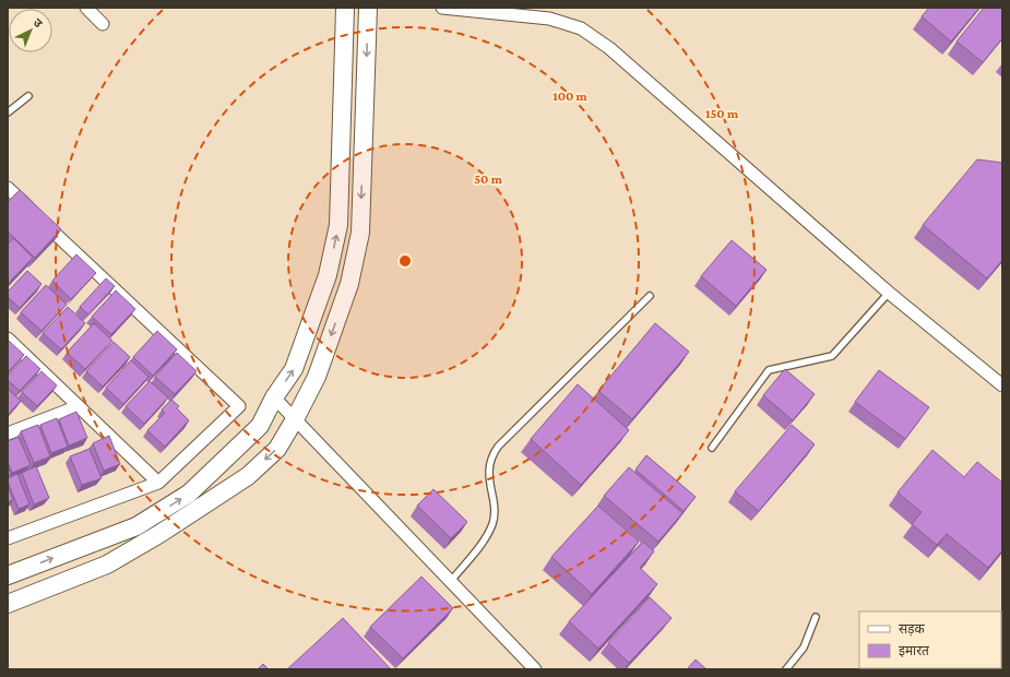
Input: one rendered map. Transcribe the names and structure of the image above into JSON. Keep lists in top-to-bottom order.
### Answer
{
  "legend": ["सड़क", "इमारत"],
  "north": "top right",
  "rings": ["100 m", "150 m", "50 m"]
}
